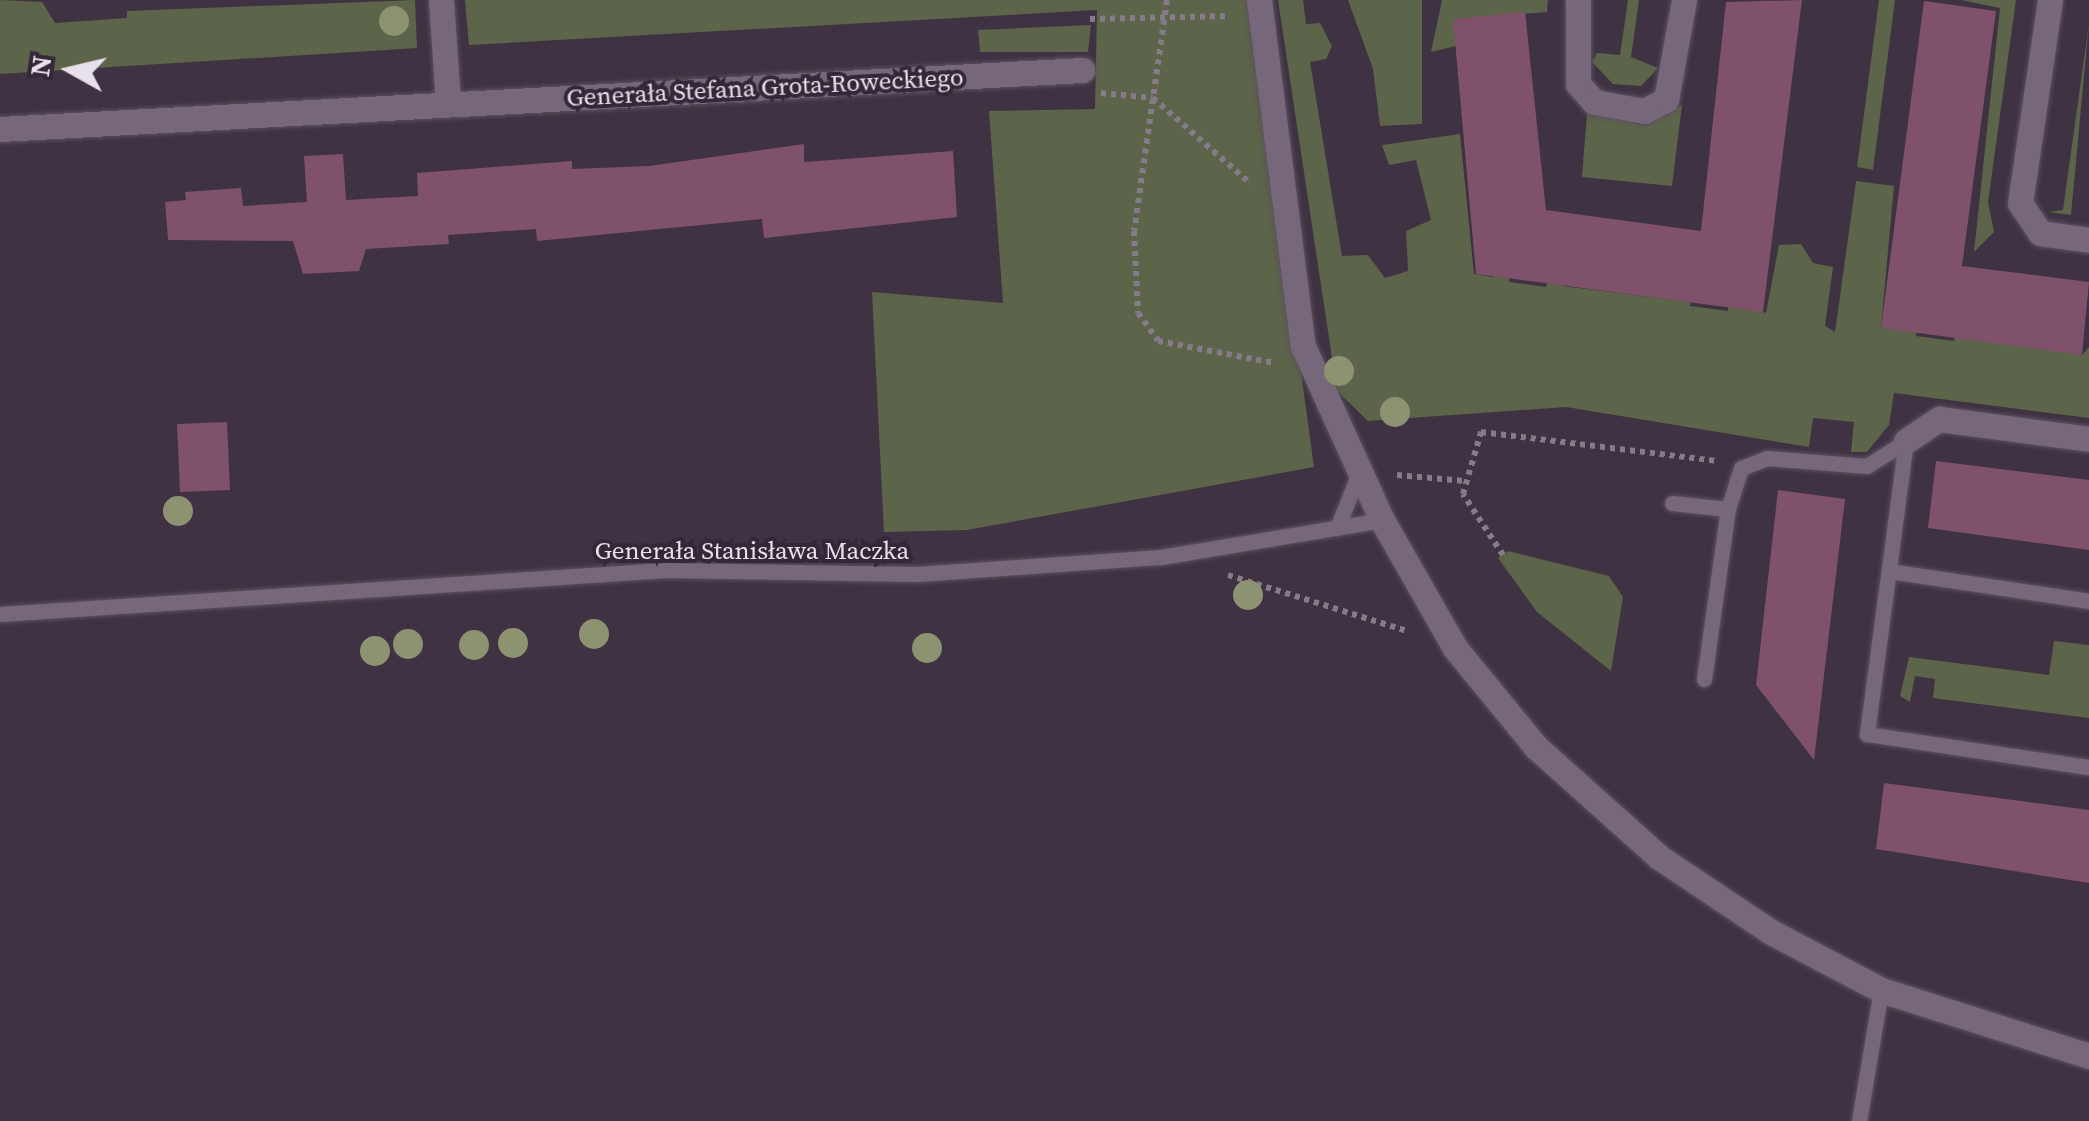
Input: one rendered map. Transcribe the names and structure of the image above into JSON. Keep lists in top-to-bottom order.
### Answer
{
  "streets": {
    "street": ["Generała Stefana Grota-Roweckiego"],
    "lane": ["Generała Stanisława Maczka"]
  },
  "north": "left"
}
